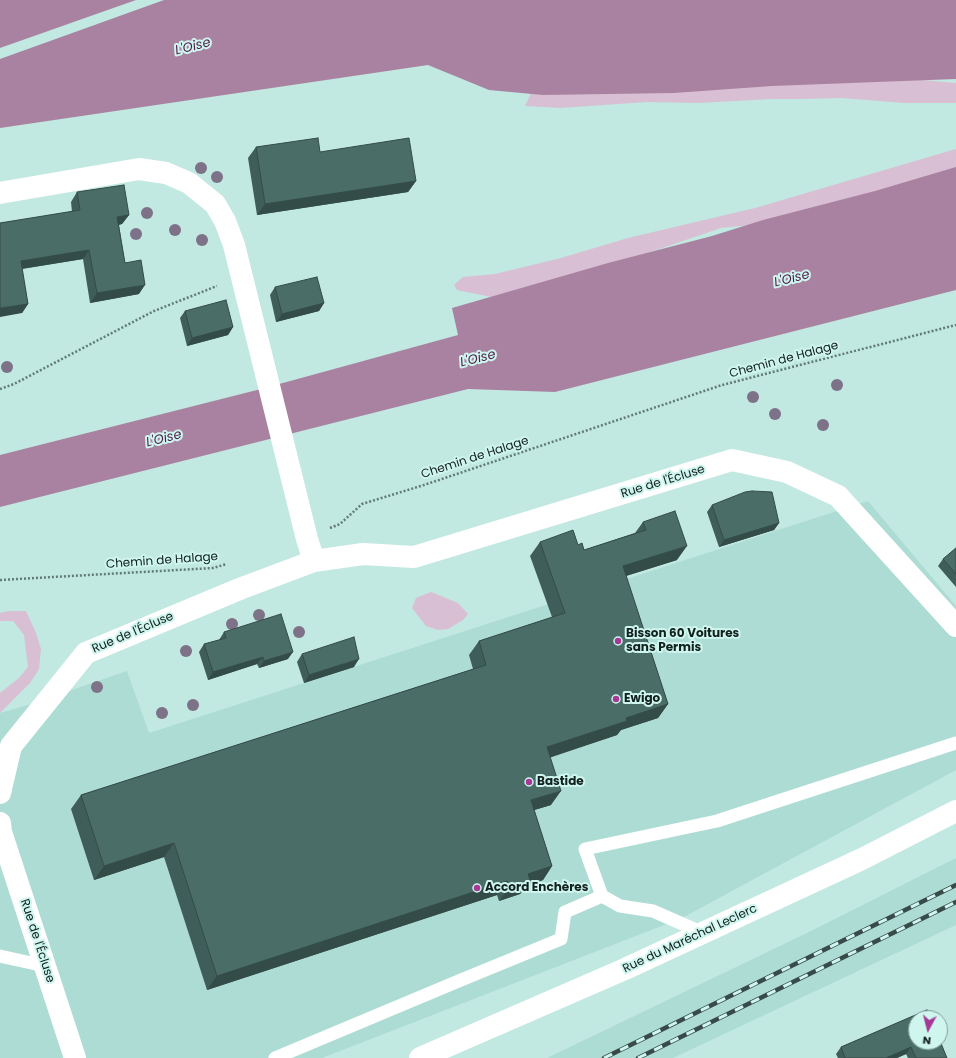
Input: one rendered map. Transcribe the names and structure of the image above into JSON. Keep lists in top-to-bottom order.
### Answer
{
  "streets": {
    "street": ["Rue de l'Écluse", "Rue du Maréchal Leclerc"],
    "path": ["Chemin de Halage"]
  },
  "water": ["L'Oise"],
  "places": [
    "Bisson 60 Voitures sans Permis",
    "Ewigo",
    "Bastide",
    "Accord Enchères"
  ],
  "north": "bottom"
}
